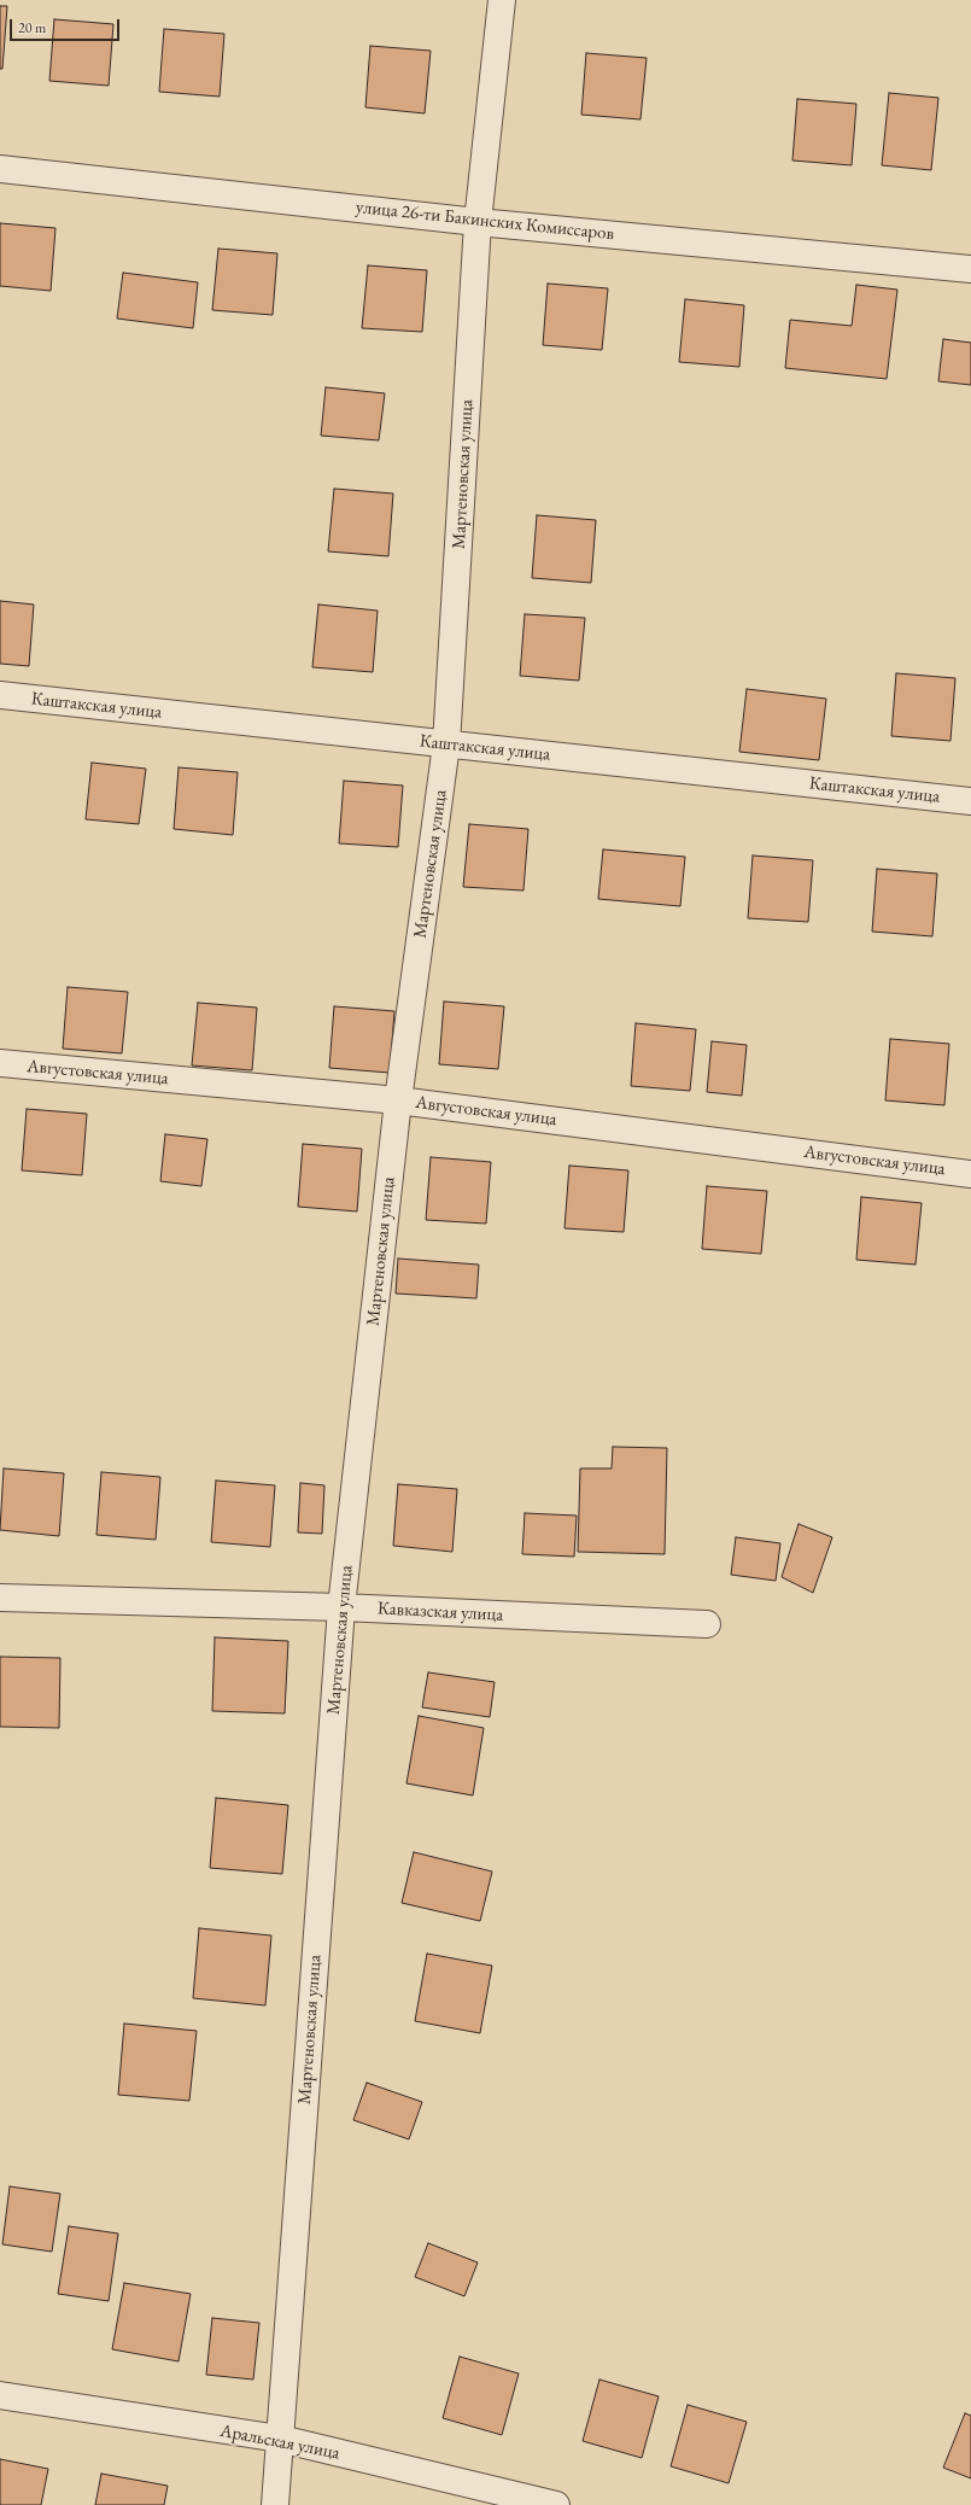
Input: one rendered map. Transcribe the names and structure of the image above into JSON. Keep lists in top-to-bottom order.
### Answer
{
  "streets": {
    "street": [
      "улица 26-ти Бакинских Комиссаров",
      "Мартеновская улица",
      "Каштакская улица",
      "Августовская улица",
      "Кавказская улица",
      "Аральская улица"
    ]
  },
  "crossings": [
    ["улица 26-ти Бакинских Комиссаров", "Мартеновская улица"],
    ["Мартеновская улица", "Каштакская улица"],
    ["Мартеновская улица", "Августовская улица"],
    ["Мартеновская улица", "Кавказская улица"],
    ["Мартеновская улица", "Аральская улица"]
  ],
  "scale_bar": "20 m"
}
